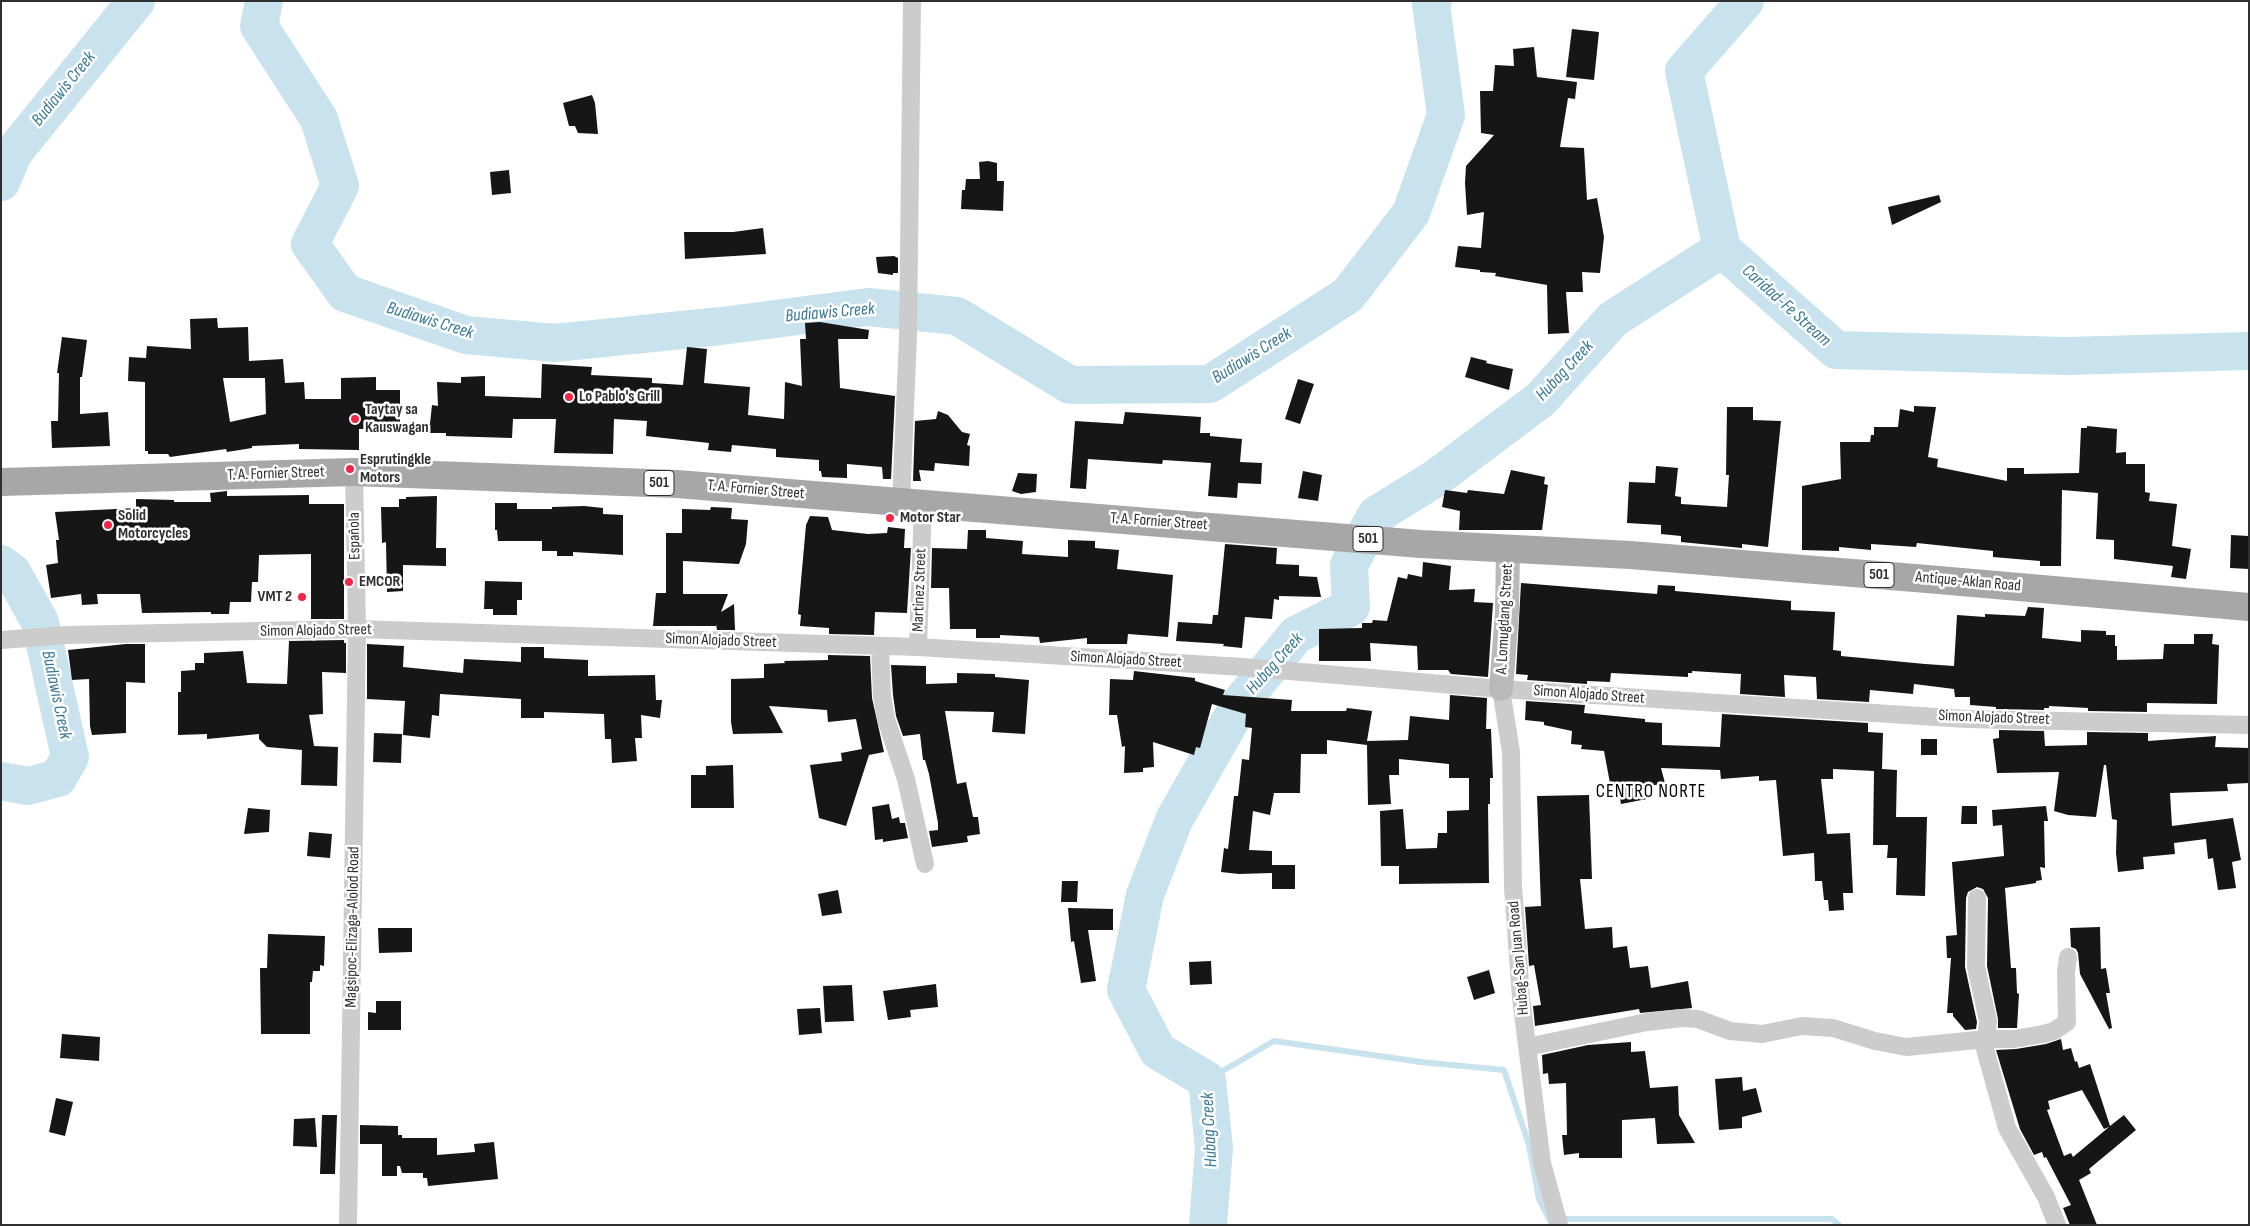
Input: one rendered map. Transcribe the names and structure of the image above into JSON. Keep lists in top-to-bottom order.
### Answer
{
  "streets": {
    "main road": ["T. A. Fornier Street", "501", "Antique-Aklan Road"],
    "street": [
      "Española",
      "Martinez Street",
      "A. Lomugdang Street",
      "Simon Alojado Street",
      "Magsipoc-Elizaga-Alolod Road",
      "Hubag-San Juan Road"
    ]
  },
  "crossings": [
    ["T. A. Fornier Street", "Española"],
    ["T. A. Fornier Street", "Antique-Aklan Road"],
    ["T. A. Fornier Street", "Martinez Street"],
    ["T. A. Fornier Street", "A. Lomugdang Street"],
    ["Española", "Simon Alojado Street"],
    ["Española", "Magsipoc-Elizaga-Alolod Road"],
    ["Antique-Aklan Road", "A. Lomugdang Street"],
    ["Martinez Street", "Simon Alojado Street"],
    ["A. Lomugdang Street", "Simon Alojado Street"],
    ["A. Lomugdang Street", "Hubag-San Juan Road"],
    ["Simon Alojado Street", "Magsipoc-Elizaga-Alolod Road"],
    ["Simon Alojado Street", "Hubag-San Juan Road"]
  ],
  "districts": ["CENTRO NORTE"],
  "water": ["Budiawis Creek", "Caridad-Fe Stream", "Hubag Creek"],
  "places": [
    "Lo Pablo's Grill",
    "Taytay sa Kauswagan",
    "Esprutingkle Motors",
    "Motor Star",
    "Solid Motorcycles",
    "EMCOR",
    "VMT 2"
  ]
}
